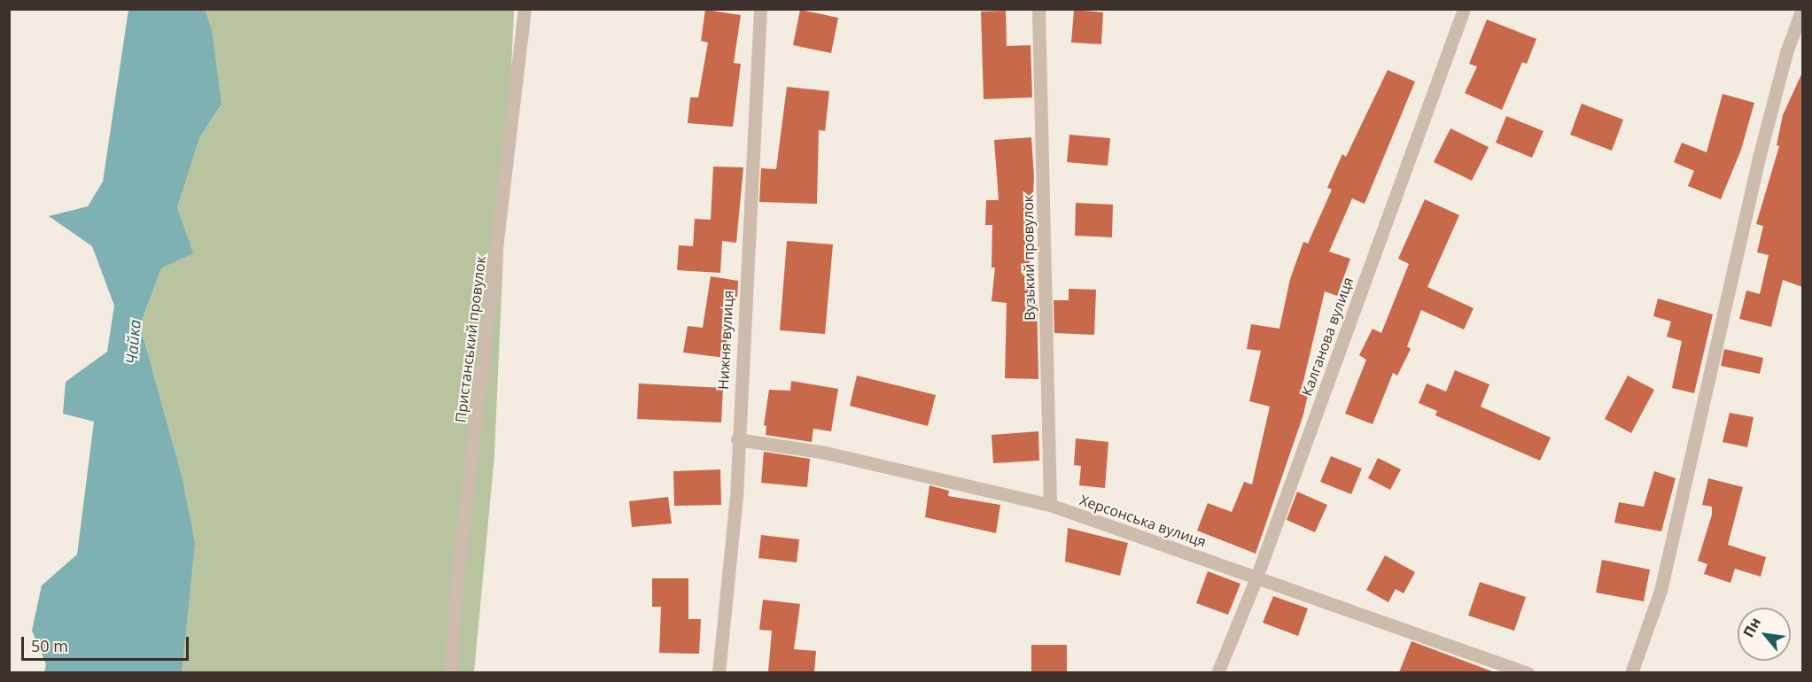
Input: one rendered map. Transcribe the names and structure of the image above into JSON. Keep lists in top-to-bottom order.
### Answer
{
  "streets": {
    "street": [
      "Вузький провулок",
      "Калганова вулиця",
      "Пристанський провулок",
      "Нижня вулиця",
      "Херсонська вулиця"
    ]
  },
  "crossings": [
    ["Вузький провулок", "Херсонська вулиця"],
    ["Калганова вулиця", "Херсонська вулиця"],
    ["Нижня вулиця", "Херсонська вулиця"]
  ],
  "water": ["Чайка"],
  "scale_bar": "50 m",
  "north": "top left"
}
